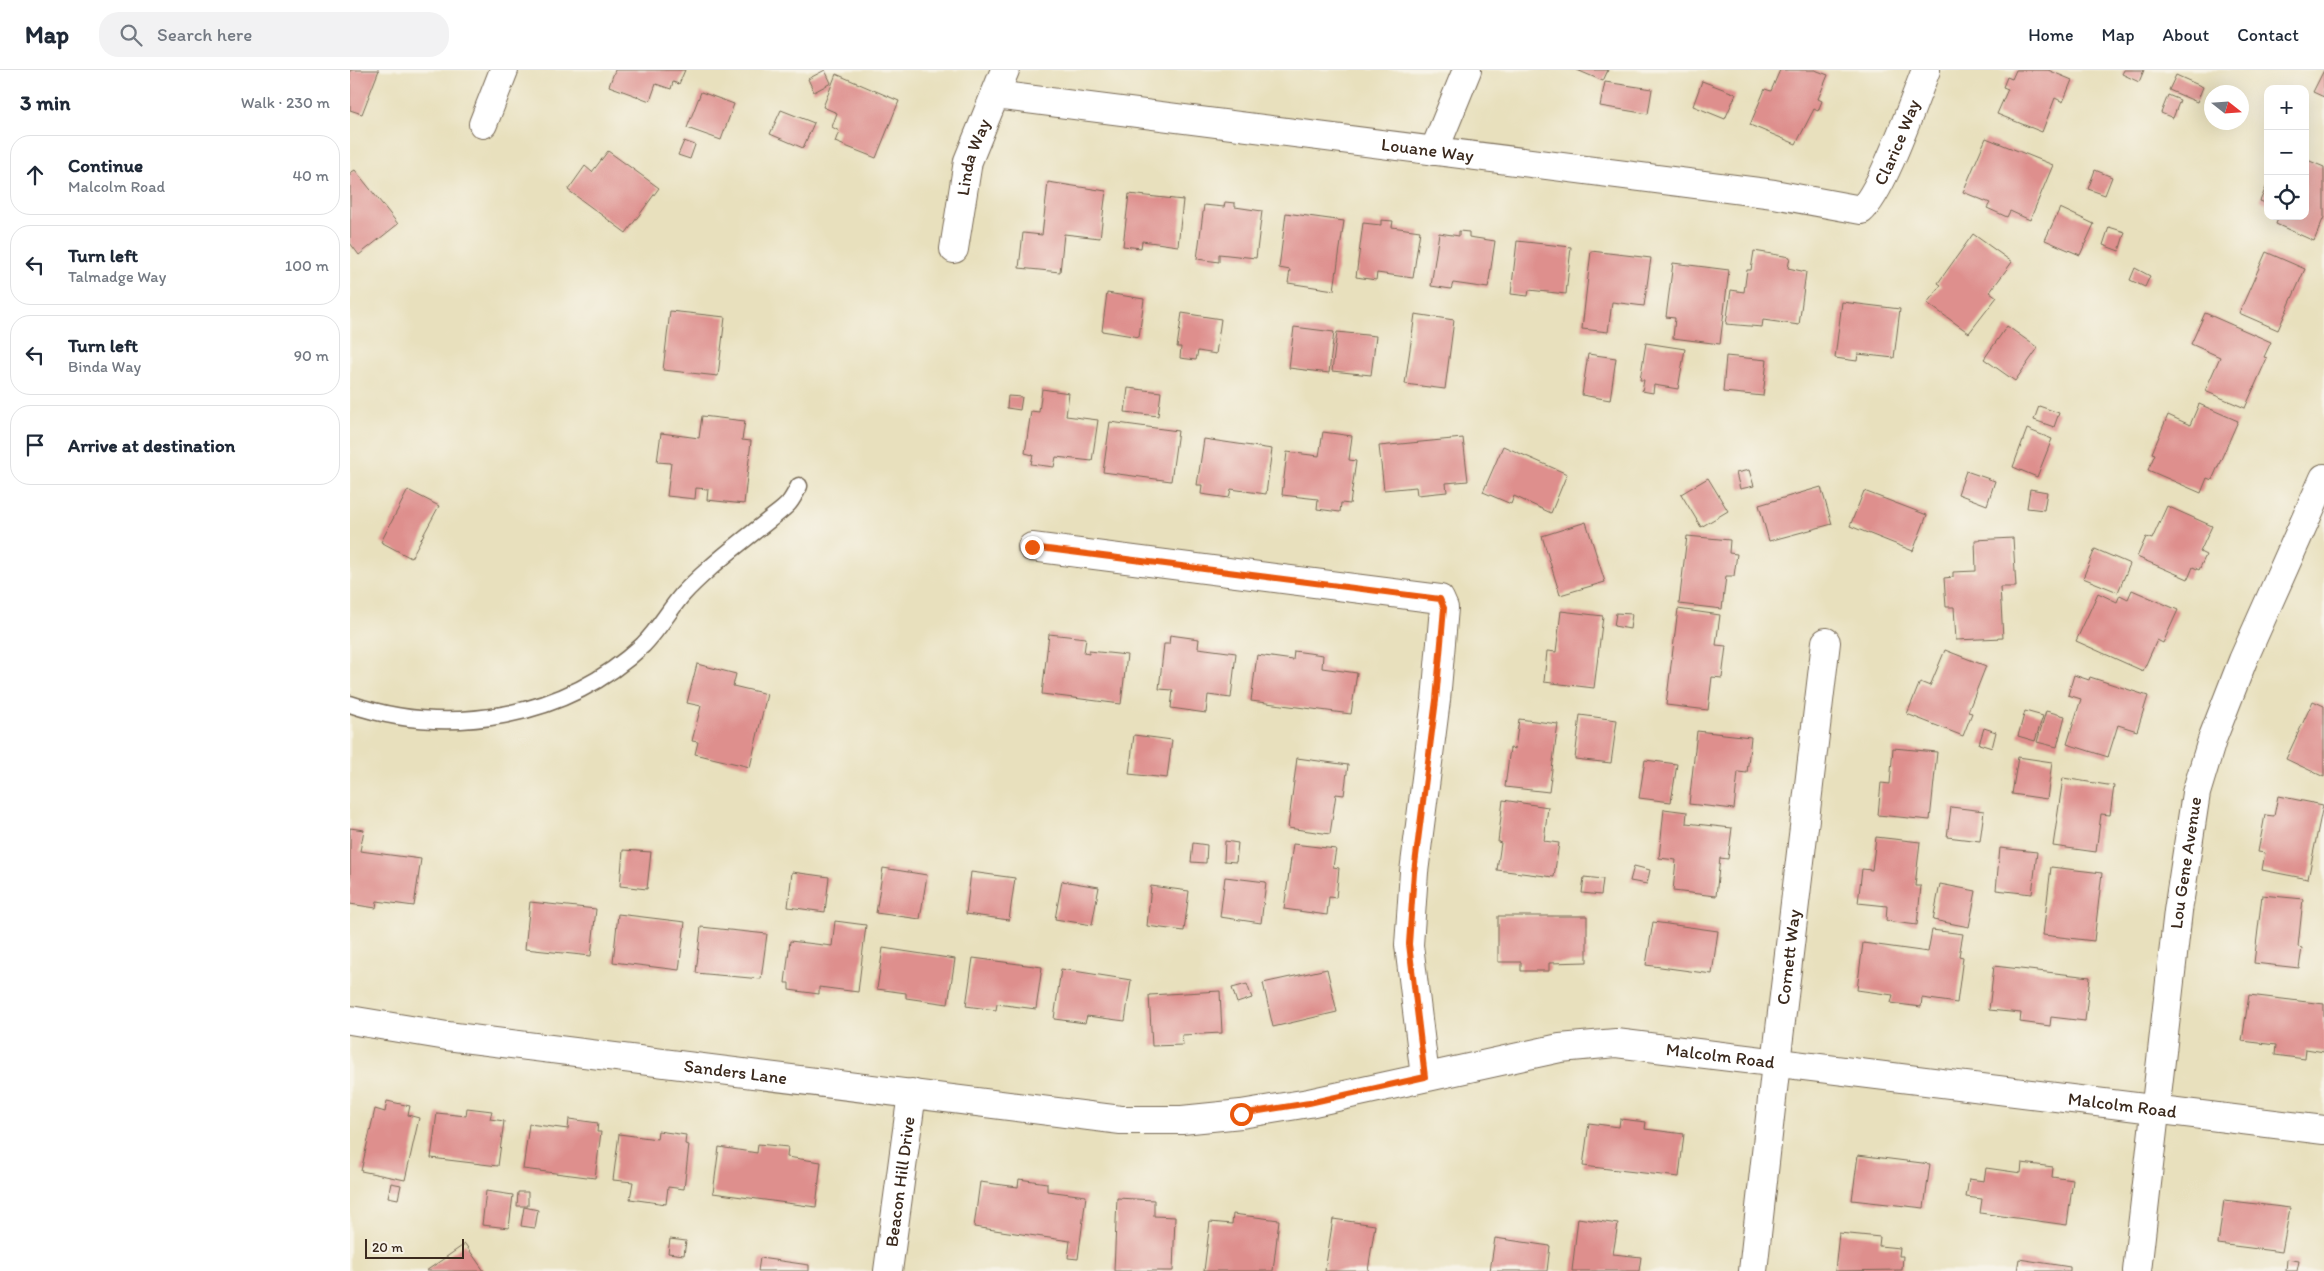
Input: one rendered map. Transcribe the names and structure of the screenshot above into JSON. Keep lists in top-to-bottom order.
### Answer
{
  "streets": {
    "street": [
      "Clarice Way",
      "Louane Way",
      "Linda Way",
      "Lou Gene Avenue",
      "Cornett Way",
      "Malcolm Road",
      "Sanders Lane",
      "Beacon Hill Drive"
    ]
  },
  "crossings": [
    ["Clarice Way", "Louane Way"],
    ["Louane Way", "Linda Way"],
    ["Lou Gene Avenue", "Malcolm Road"],
    ["Cornett Way", "Malcolm Road"],
    ["Malcolm Road", "Sanders Lane"],
    ["Sanders Lane", "Beacon Hill Drive"]
  ],
  "scale_bar": "20 m",
  "north": "right",
  "page": {
    "header": "Map",
    "search": "Search here",
    "nav": [
      "Home",
      "Map",
      "About",
      "Contact"
    ],
    "heading": ["3 min", "Walk · 230 m"],
    "map_buttons": ["+", "−"],
    "list": [
      ["Continue", "Malcolm Road", "40 m"],
      ["Turn left", "Talmadge Way", "100 m"],
      ["Turn left", "Binda Way", "90 m"],
      "Arrive at destination"
    ],
    "scale": "20 m"
  }
}
